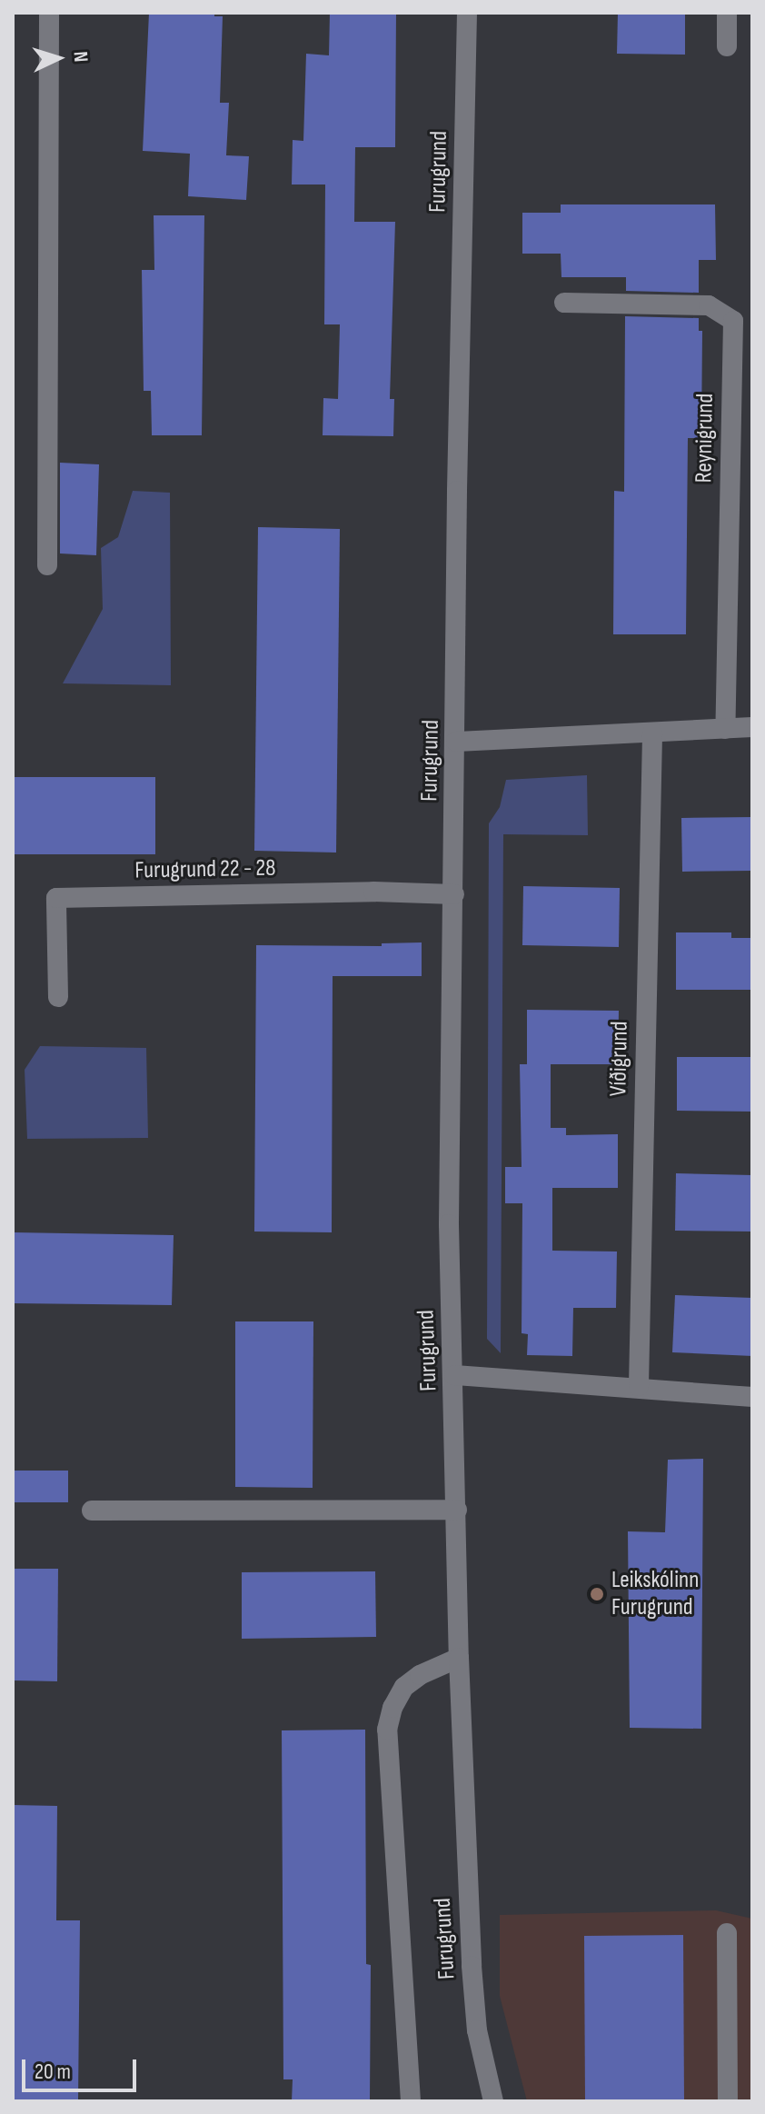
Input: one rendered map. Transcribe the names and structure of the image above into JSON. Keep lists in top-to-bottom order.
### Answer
{
  "streets": {
    "street": [
      "Furugrund",
      "Reynigrund",
      "Furugrund 22 - 28",
      "Víðigrund"
    ]
  },
  "crossings": [
    ["Furugrund", "Furugrund 22 - 28"]
  ],
  "places": ["Leikskólinn Furugrund"],
  "scale_bar": "20 m",
  "north": "right"
}
